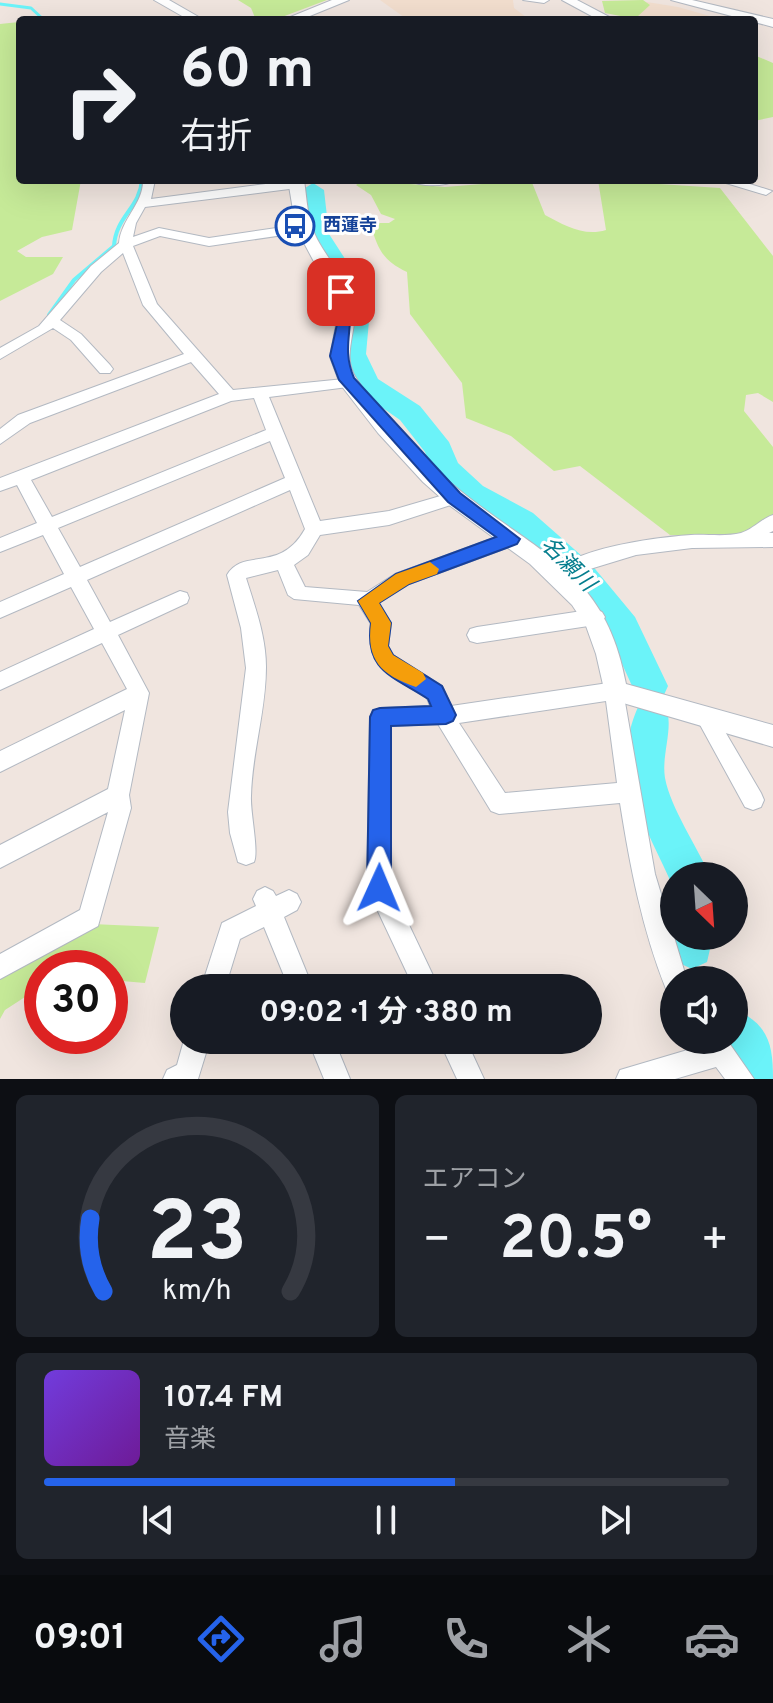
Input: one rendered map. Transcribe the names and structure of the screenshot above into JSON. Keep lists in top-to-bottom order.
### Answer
{
  "water": ["名瀬川"],
  "places": {
    "bus stop": ["西蓮寺"]
  },
  "north": "bottom right",
  "page": {
    "turn": ["60 m", "右折"],
    "limit": "30",
    "trip": "09:02 · 1 分 · 380 m",
    "tile": "エアコン",
    "heat": ["−", "20.5°", "+"],
    "song": ["107.4 FM", "音楽"],
    "tabs": "09:01",
    "gauge": ["23", "km/h"]
  }
}
